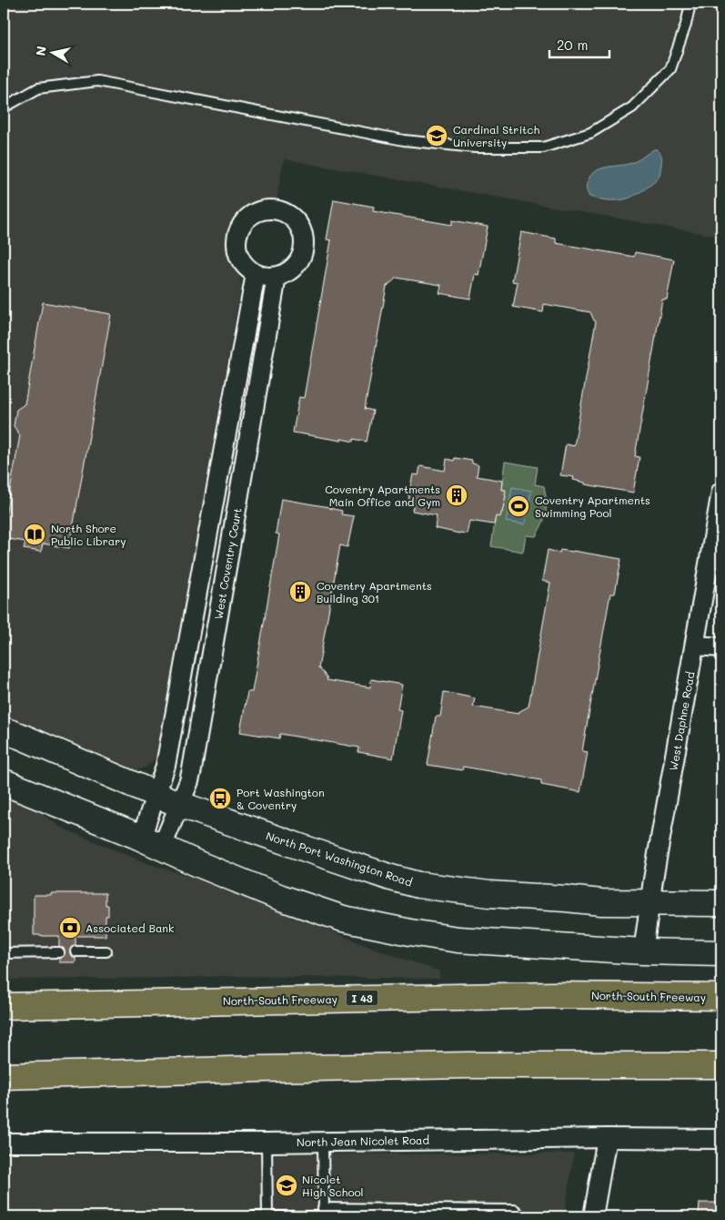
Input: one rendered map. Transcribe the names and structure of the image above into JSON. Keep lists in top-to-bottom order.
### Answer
{
  "streets": {
    "highway": ["North-South Freeway", "I 43"],
    "main road": ["North Port Washington Road"],
    "street": ["West Coventry Court", "West Daphne Road", "North Jean Nicolet Road"]
  },
  "crossings": [
    ["West Coventry Court", "North Port Washington Road"],
    ["West Daphne Road", "North Port Washington Road"]
  ],
  "places": {
    "school or university": ["Cardinal Stritch University", "Nicolet High School"],
    "building": ["Coventry Apartments Main Office and Gym", "Coventry Apartments Building 301"],
    "sports": ["Coventry Apartments Swimming Pool"],
    "library": ["North Shore Public Library"],
    "bus stop": ["Port Washington & Coventry"],
    "bank": ["Associated Bank"]
  },
  "scale_bar": "20 m",
  "north": "left"
}
